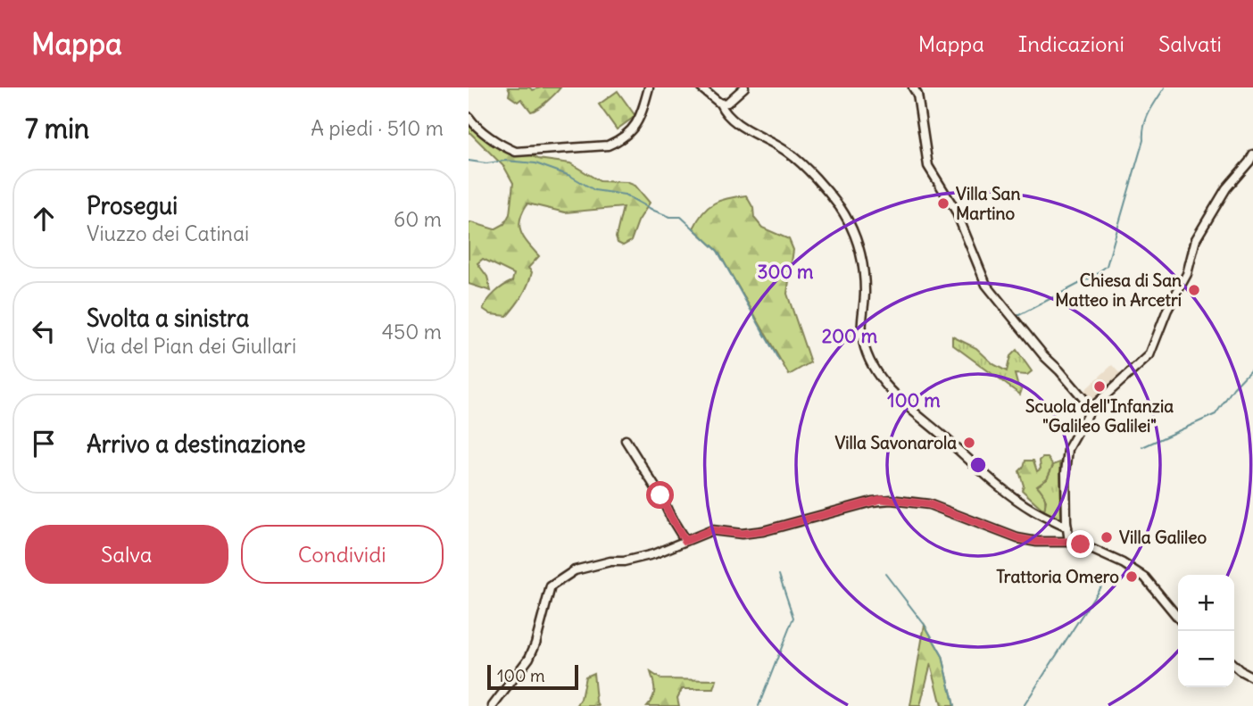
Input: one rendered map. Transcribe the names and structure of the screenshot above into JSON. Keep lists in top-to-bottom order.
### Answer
{
  "places": [
    "Villa San Martino",
    "Chiesa di San Matteo in Arcetri",
    "Scuola dell'Infanzia \"Galileo Galilei\"",
    "Villa Savonarola",
    "Villa Galileo",
    "Trattoria Omero"
  ],
  "scale_bar": "100 m",
  "page": {
    "header": "Mappa",
    "nav": ["Mappa", "Indicazioni", "Salvati"],
    "heading": ["7 min", "A piedi · 510 m"],
    "list": [
      ["Prosegui", "Viuzzo dei Catinai", "60 m"],
      ["Svolta a sinistra", "Via del Pian dei Giullari", "450 m"],
      "Arrivo a destinazione"
    ],
    "buttons": ["Salva", "Condividi"],
    "map_buttons": ["+", "−"],
    "scale": "100 m"
  },
  "rings": ["300 m", "200 m", "100 m"]
}
